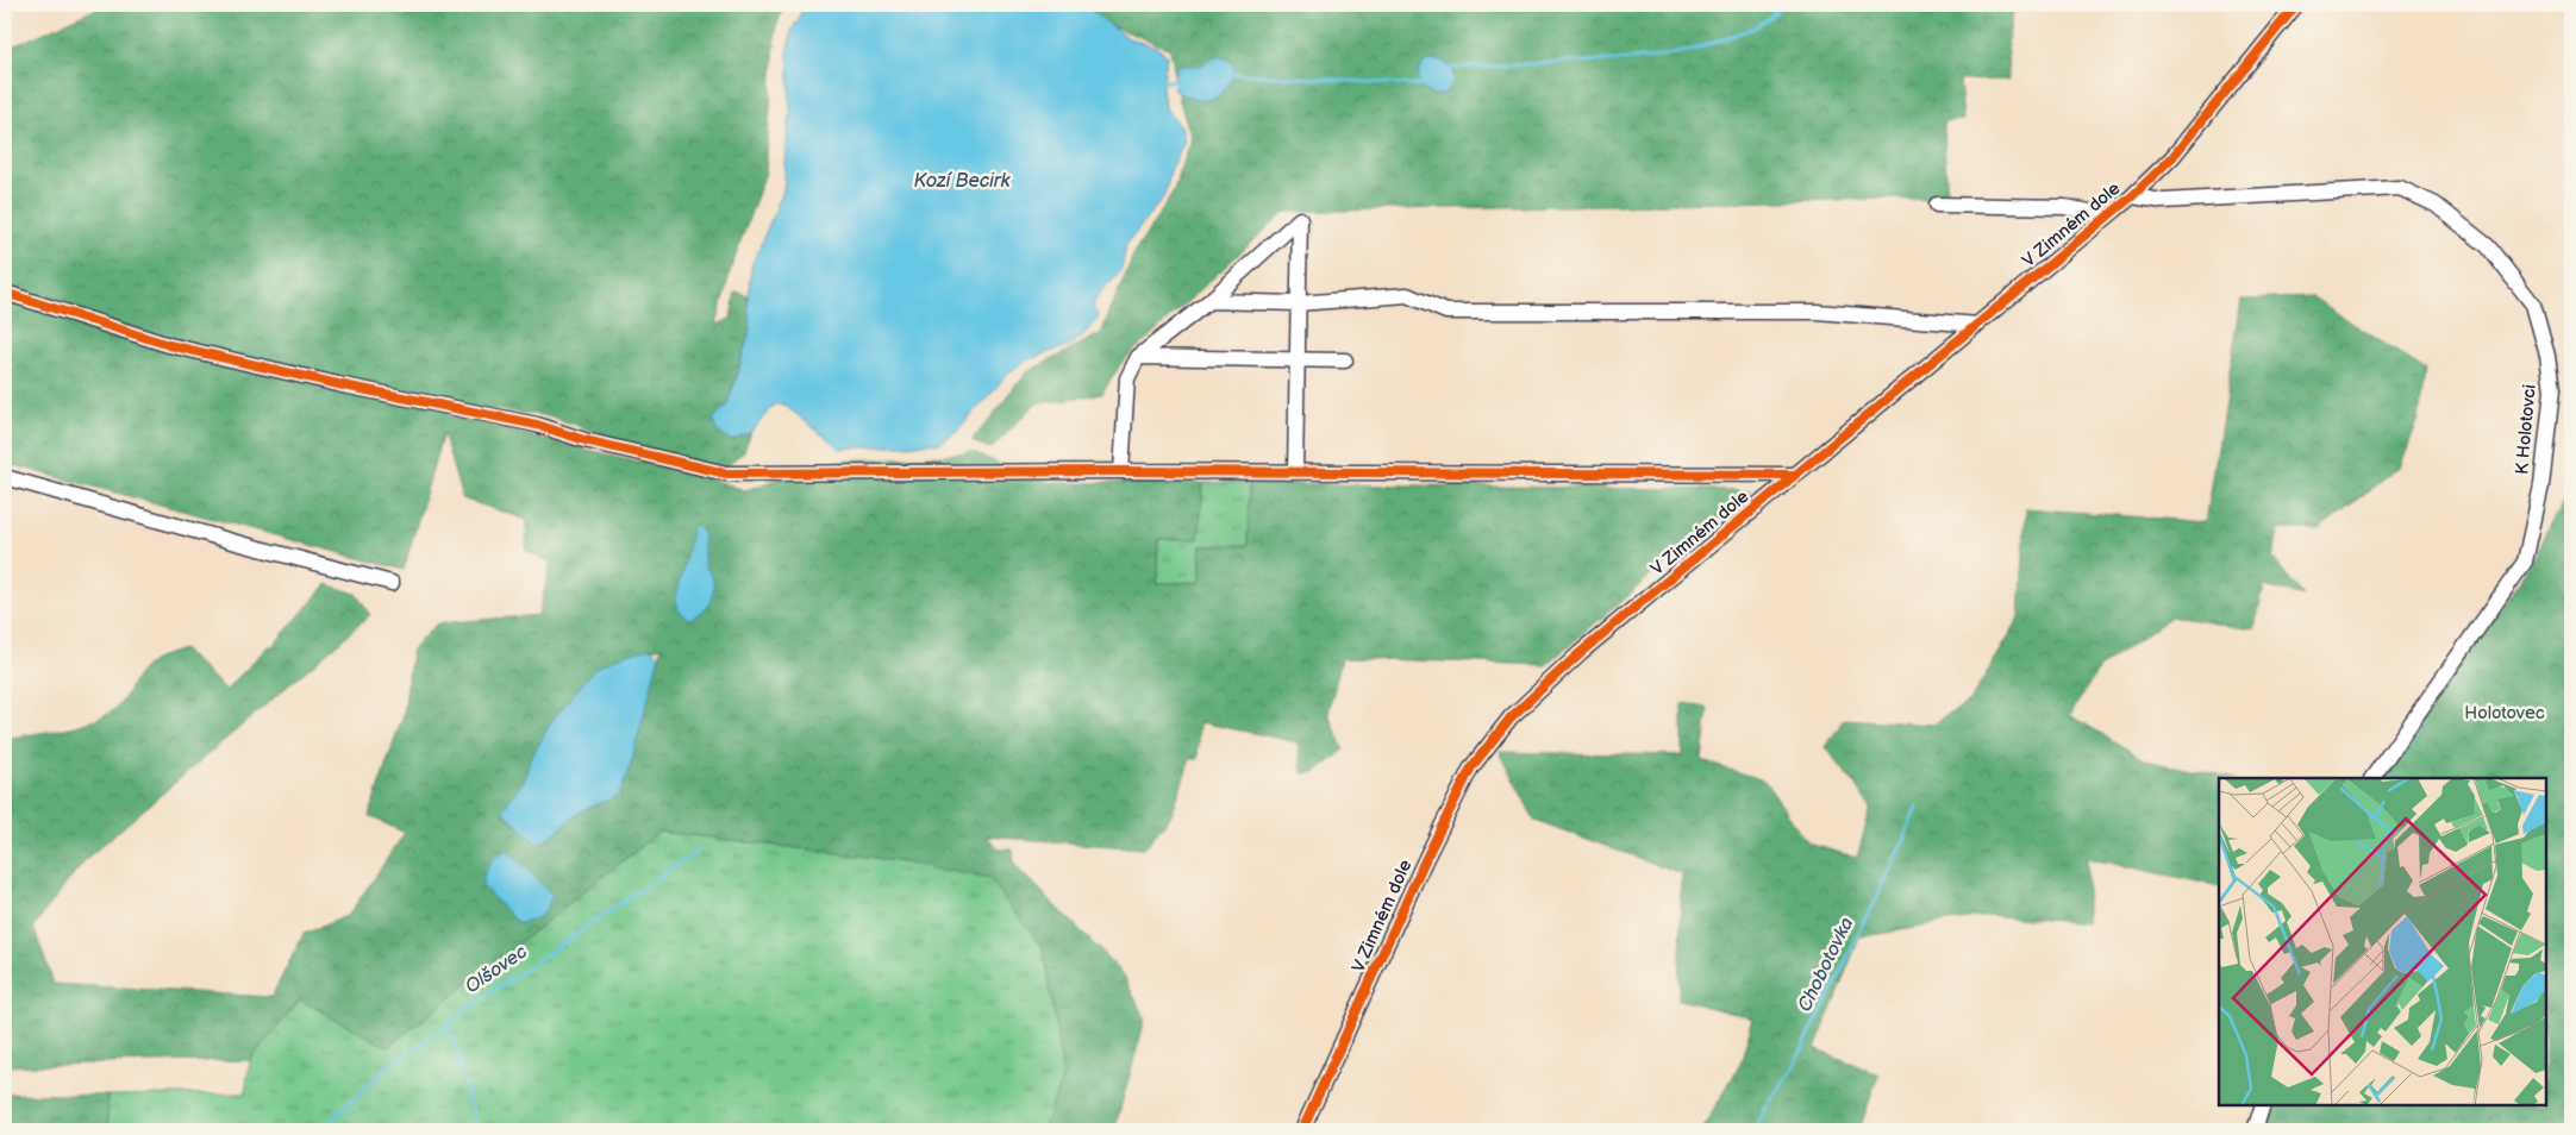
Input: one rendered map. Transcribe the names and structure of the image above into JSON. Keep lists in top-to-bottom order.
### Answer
{
  "streets": {
    "street": ["V Zimném dole", "K Holotovci"]
  },
  "crossings": [
    ["V Zimném dole", "K Holotovci"]
  ],
  "water": ["Kozí Becirk", "Chobotovka", "Olšovec"],
  "parks": ["Holotovec"]
}
